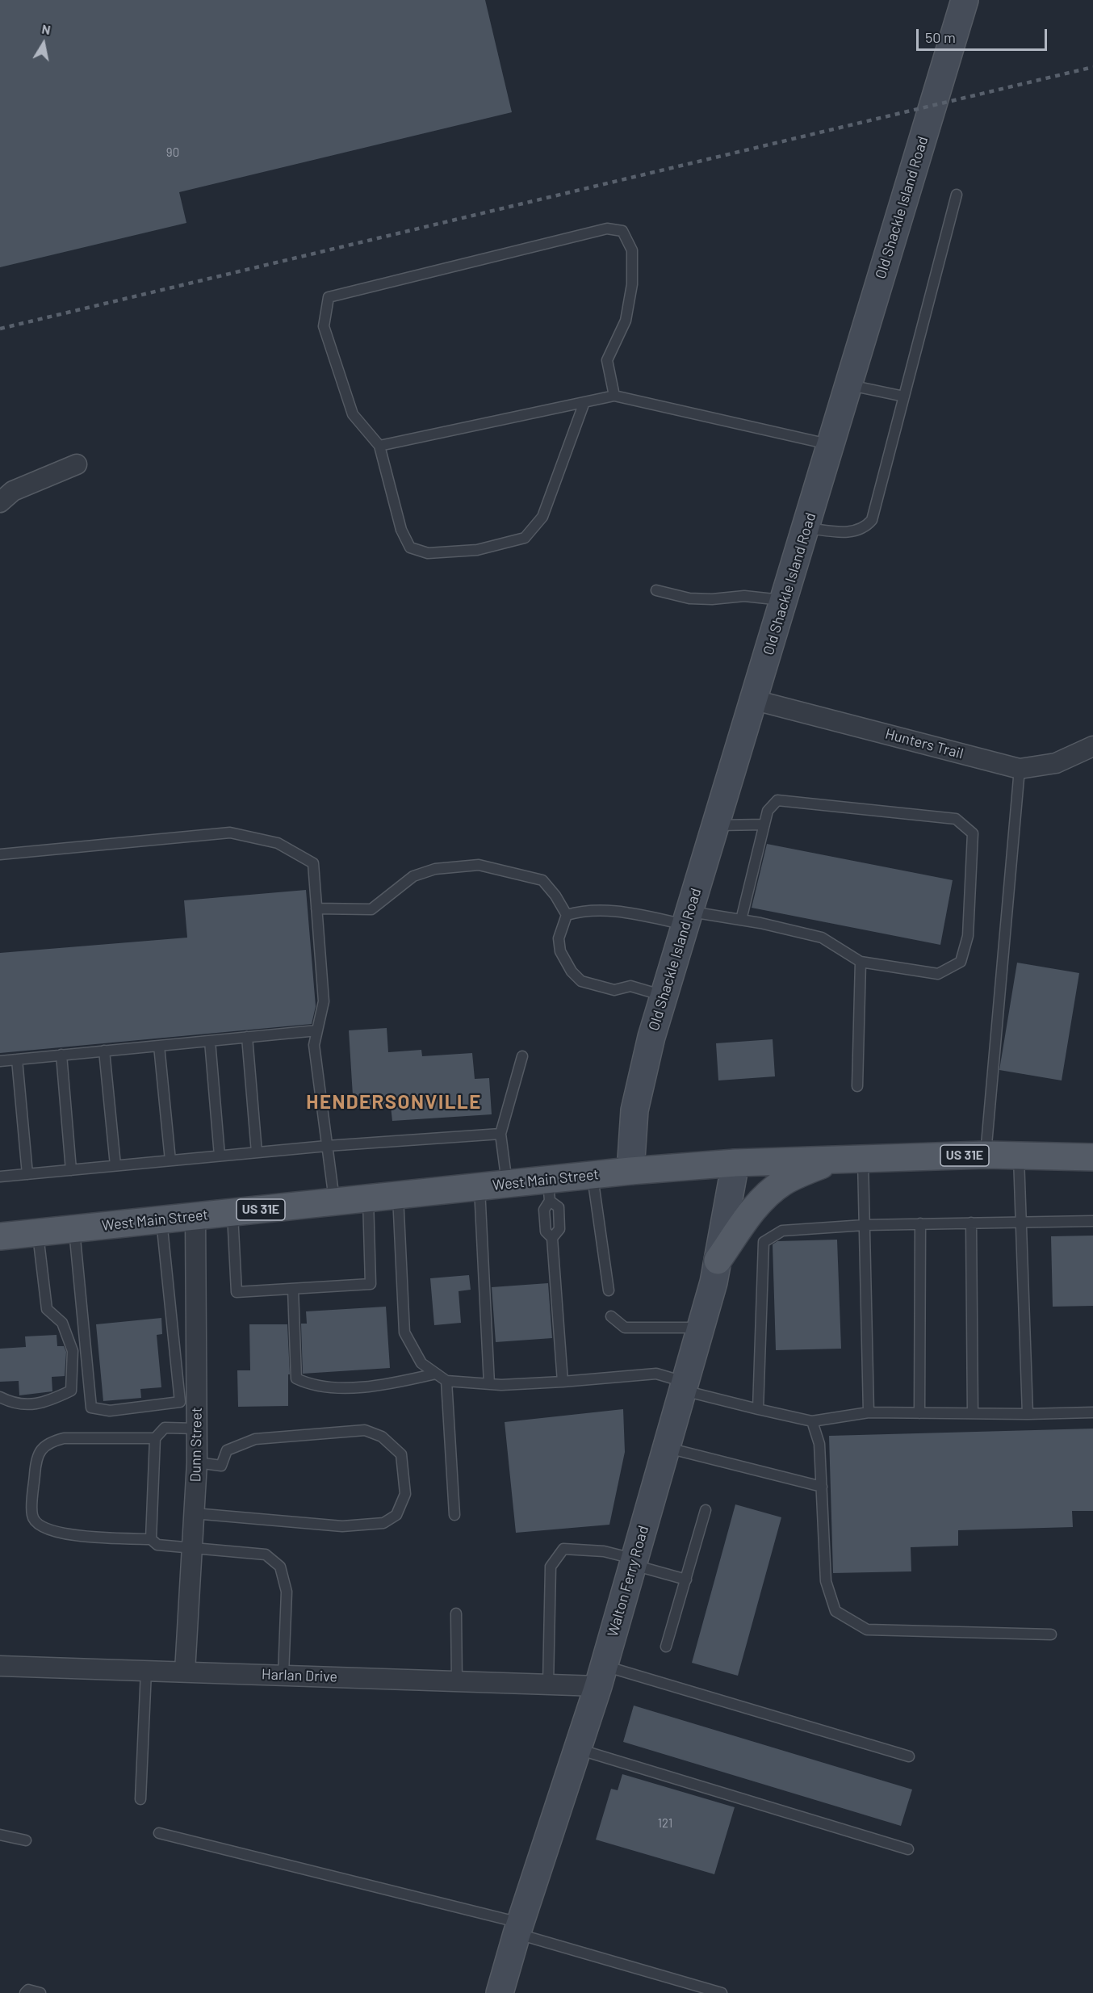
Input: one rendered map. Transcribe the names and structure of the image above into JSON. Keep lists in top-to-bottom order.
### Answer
{
  "streets": {
    "main road": ["US 31E", "West Main Street"],
    "street": [
      "Old Shackle Island Road",
      "Hunters Trail",
      "Dunn Street",
      "Walton Ferry Road",
      "Harlan Drive"
    ]
  },
  "crossings": [
    ["Old Shackle Island Road", "Hunters Trail"],
    ["Old Shackle Island Road", "West Main Street"],
    ["West Main Street", "Dunn Street"],
    ["West Main Street", "Walton Ferry Road"],
    ["Dunn Street", "Harlan Drive"],
    ["Walton Ferry Road", "Harlan Drive"]
  ],
  "districts": ["HENDERSONVILLE"],
  "house_numbers": ["90", "121"],
  "scale_bar": "50 m",
  "north": "top"
}
